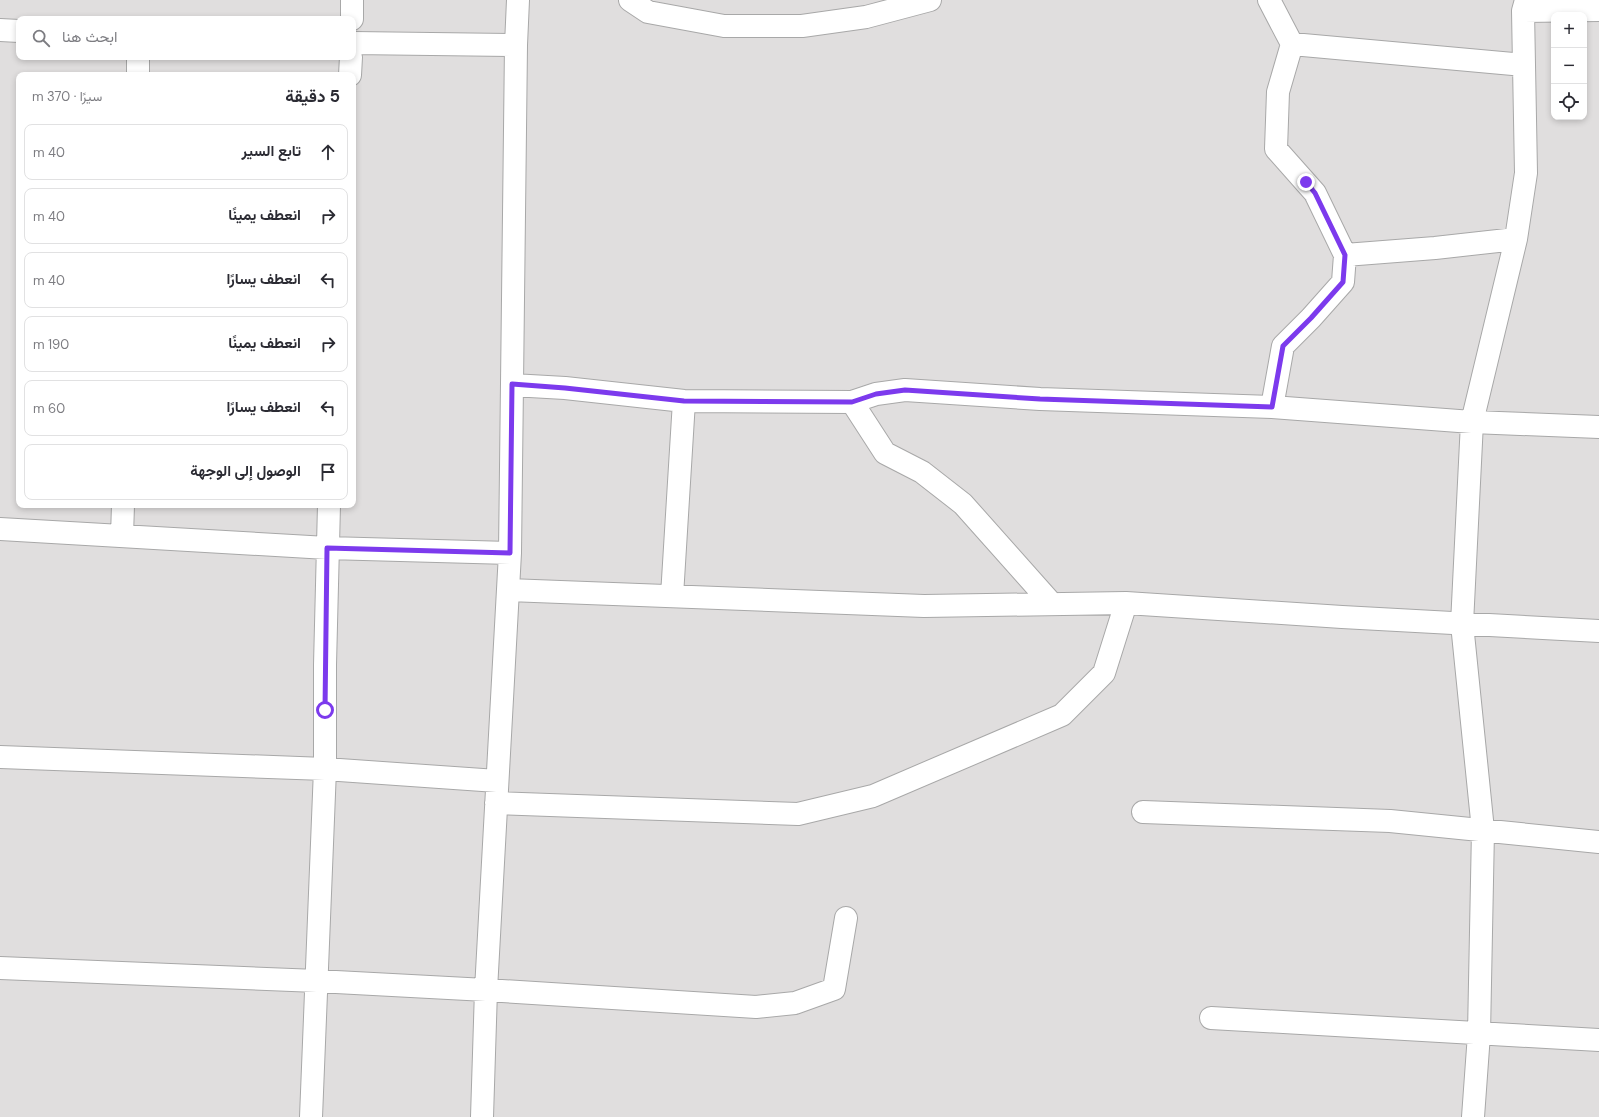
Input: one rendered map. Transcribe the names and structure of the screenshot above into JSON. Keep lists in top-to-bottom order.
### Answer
{
  "page": {
    "map_buttons": ["+", "−"],
    "search": "ابحث هنا",
    "heading": ["5 دقيقة", "سيرًا · 370 m"],
    "list": [
      ["تابع السير", "40 m"],
      ["انعطف يمينًا", "40 m"],
      ["انعطف يسارًا", "40 m"],
      ["انعطف يمينًا", "190 m"],
      ["انعطف يسارًا", "60 m"],
      "الوصول إلى الوجهة"
    ]
  }
}
